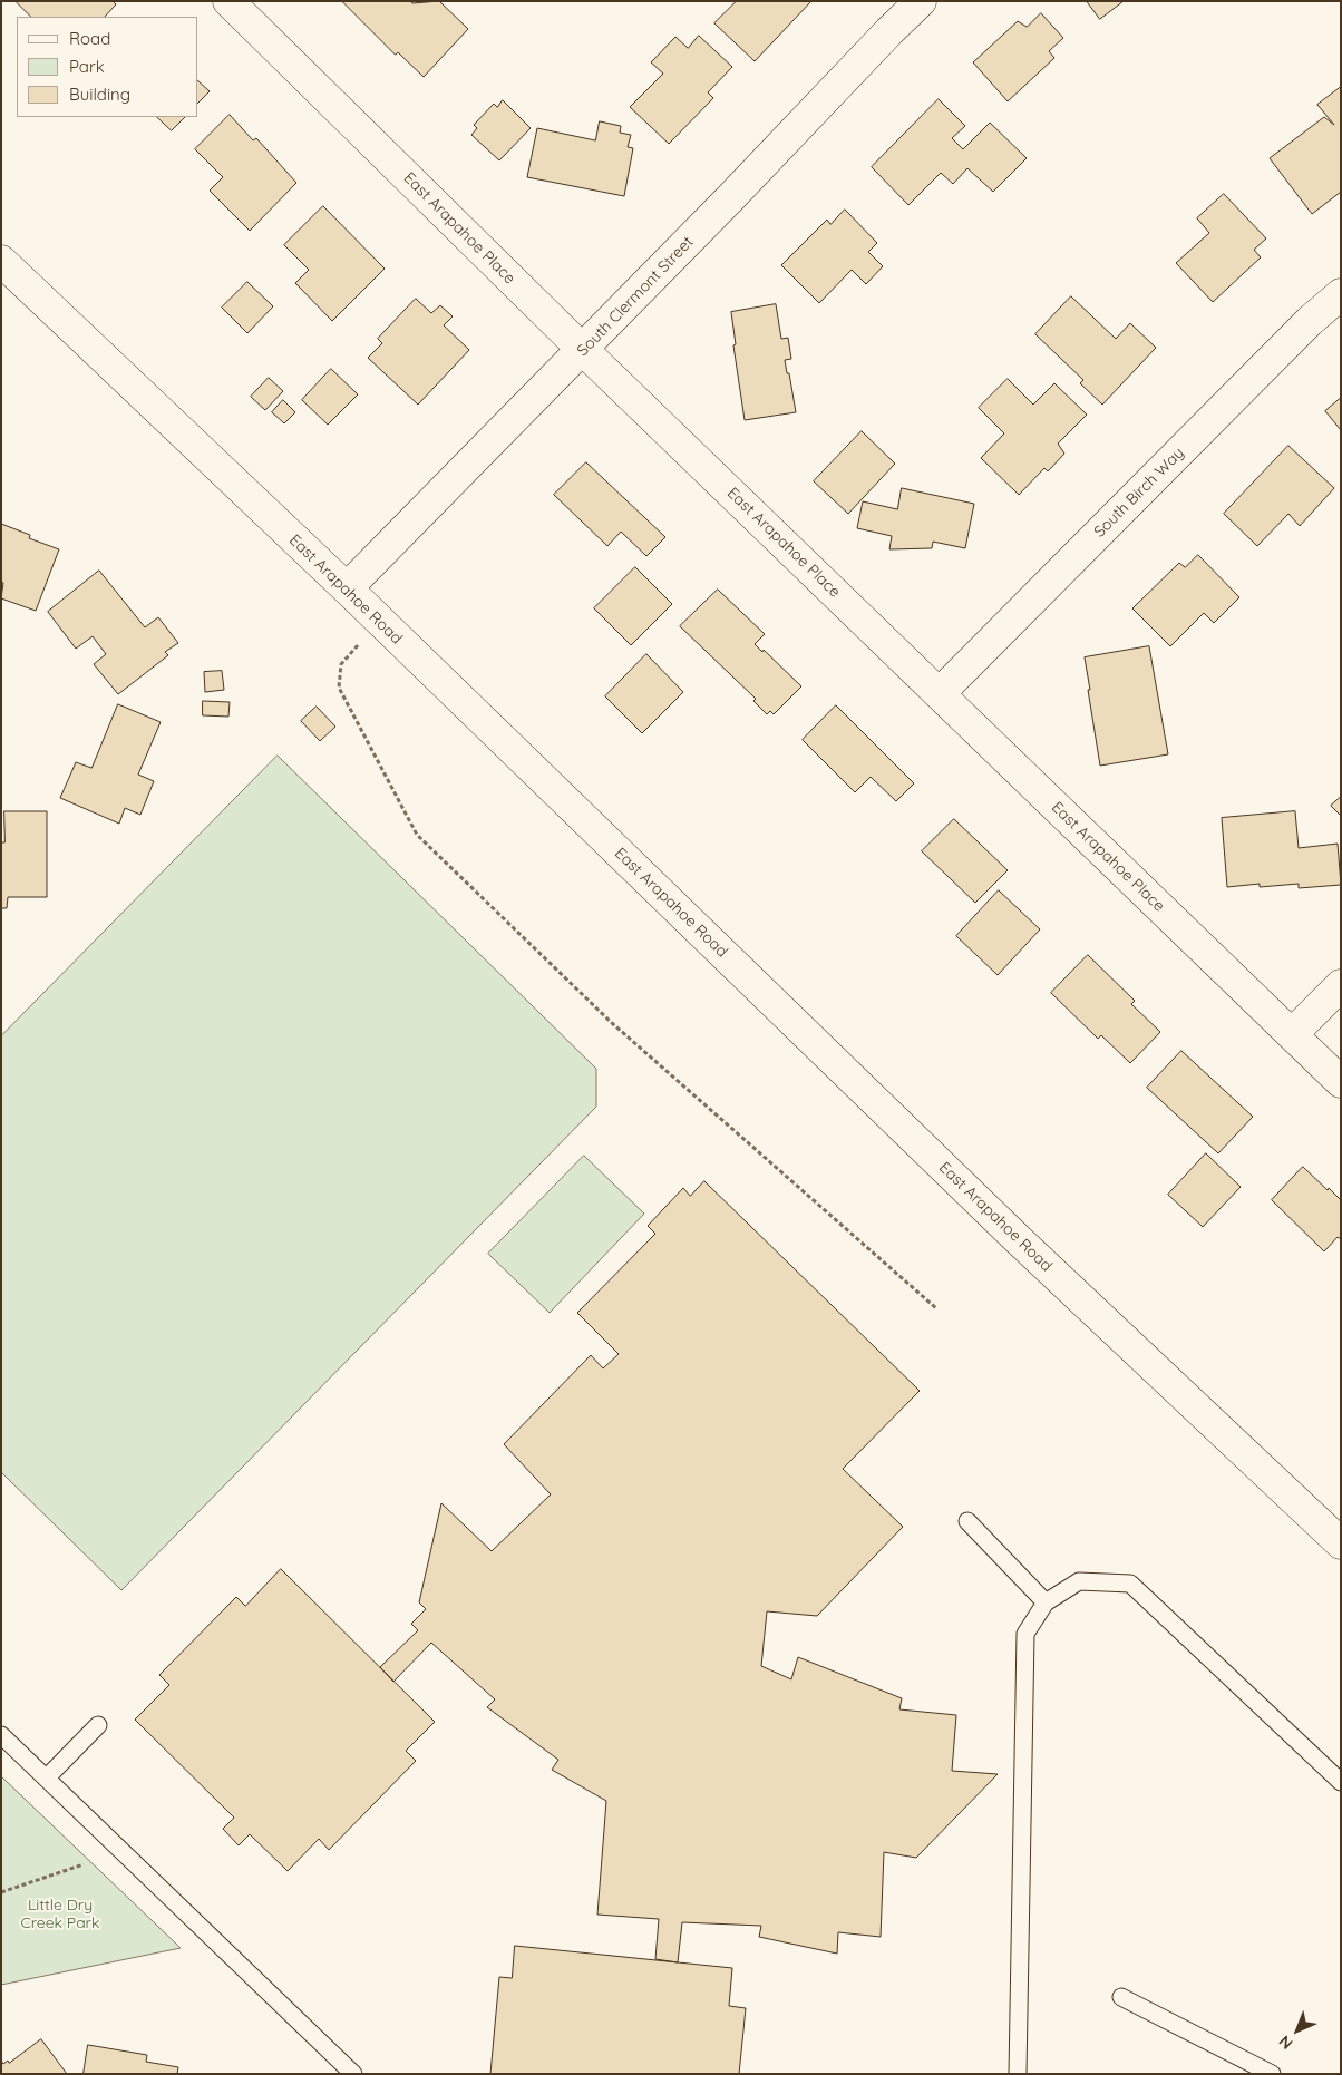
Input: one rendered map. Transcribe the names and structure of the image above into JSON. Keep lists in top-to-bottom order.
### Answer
{
  "streets": {
    "street": [
      "East Arapahoe Place",
      "South Clermont Street",
      "South Birch Way",
      "East Arapahoe Road"
    ]
  },
  "crossings": [
    ["East Arapahoe Place", "South Clermont Street"],
    ["East Arapahoe Place", "South Birch Way"],
    ["South Clermont Street", "East Arapahoe Road"]
  ],
  "parks": ["Little Dry Creek Park"],
  "legend": ["Road", "Park", "Building"],
  "north": "bottom left"
}
